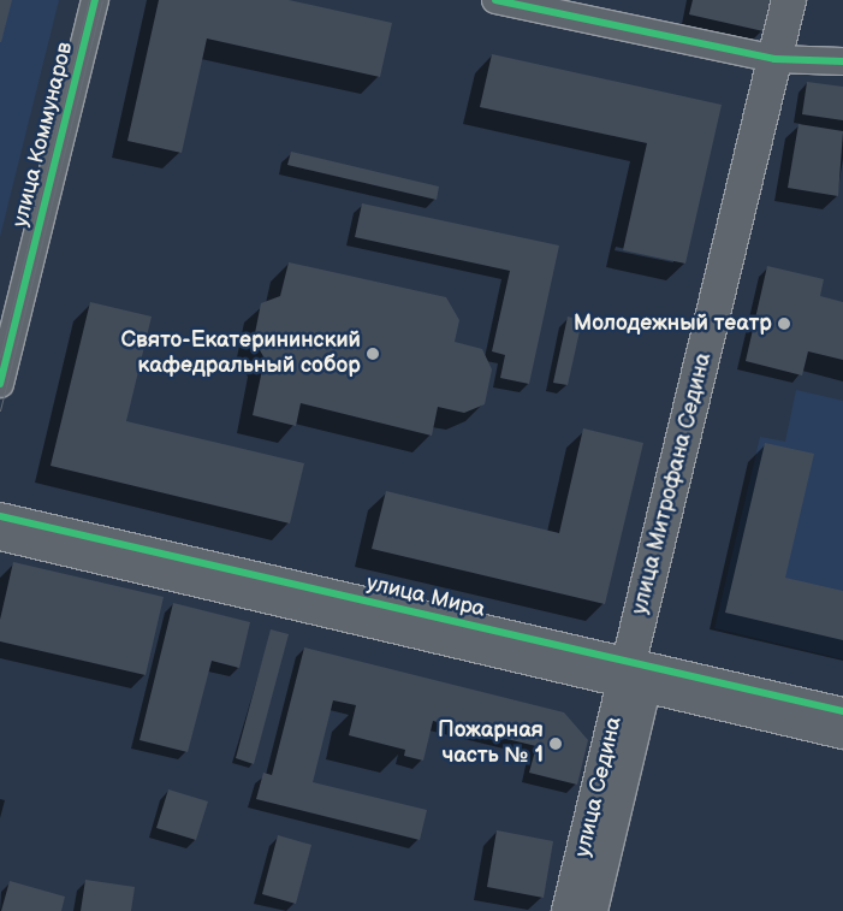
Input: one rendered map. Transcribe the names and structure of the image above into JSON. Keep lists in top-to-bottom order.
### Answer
{
  "streets": {
    "main road": ["улица Митрофана Седина", "улица Мира", "улица Седина"],
    "street": ["улица Коммунаров"]
  },
  "crossings": [
    ["улица Митрофана Седина", "улица Мира"],
    ["улица Митрофана Седина", "улица Седина"],
    ["улица Мира", "улица Седина"]
  ],
  "places": ["Молодежный театр", "Свято-Екатерининский кафедральный собор", "Пожарная часть № 1"]
}
